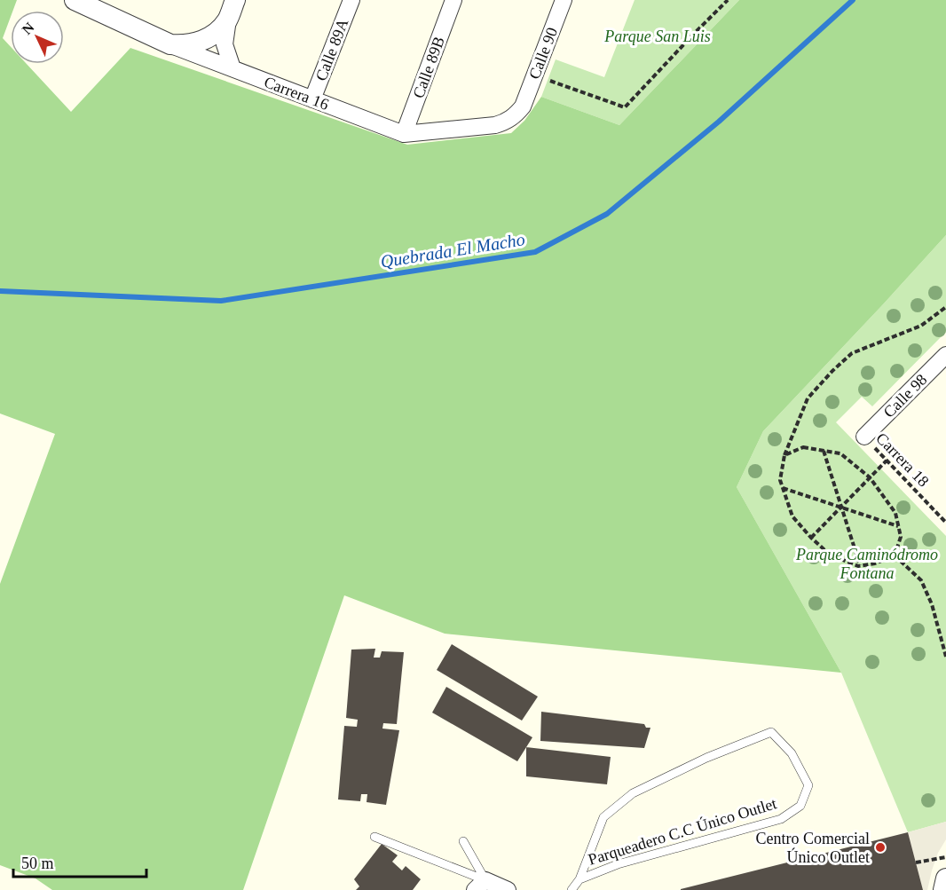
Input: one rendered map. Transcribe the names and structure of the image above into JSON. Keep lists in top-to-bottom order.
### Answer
{
  "streets": {
    "street": [
      "Calle 89A",
      "Calle 90",
      "Calle 89B",
      "Carrera 16",
      "Calle 98"
    ],
    "lane": ["Parqueadero C.C Único Outlet"],
    "path": ["Carrera 18"]
  },
  "crossings": [
    ["Calle 89A", "Carrera 16"],
    ["Calle 90", "Carrera 16"],
    ["Calle 89B", "Carrera 16"],
    ["Calle 98", "Carrera 18"]
  ],
  "water": ["Quebrada El Macho"],
  "parks": ["Parque San Luis", "Parque Caminódromo Fontana"],
  "places": ["Centro Comercial Único Outlet"],
  "scale_bar": "50 m",
  "north": "top left"
}
